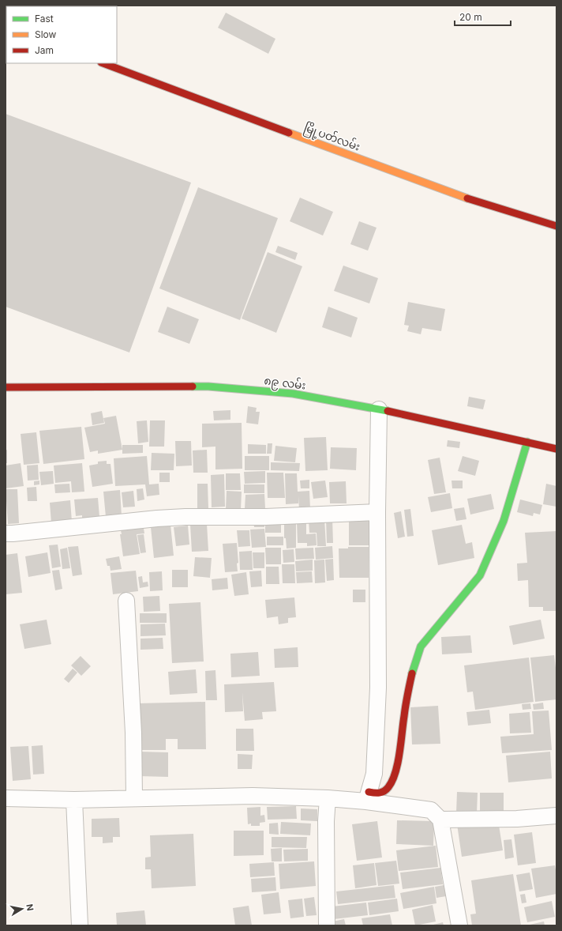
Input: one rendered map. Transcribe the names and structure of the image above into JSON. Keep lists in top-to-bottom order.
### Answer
{
  "streets": {
    "street": ["မြို့ပတ်လမ်း", "၈၉ လမ်း"]
  },
  "legend": ["Fast", "Slow", "Jam"],
  "scale_bar": "20 m",
  "north": "right"
}
